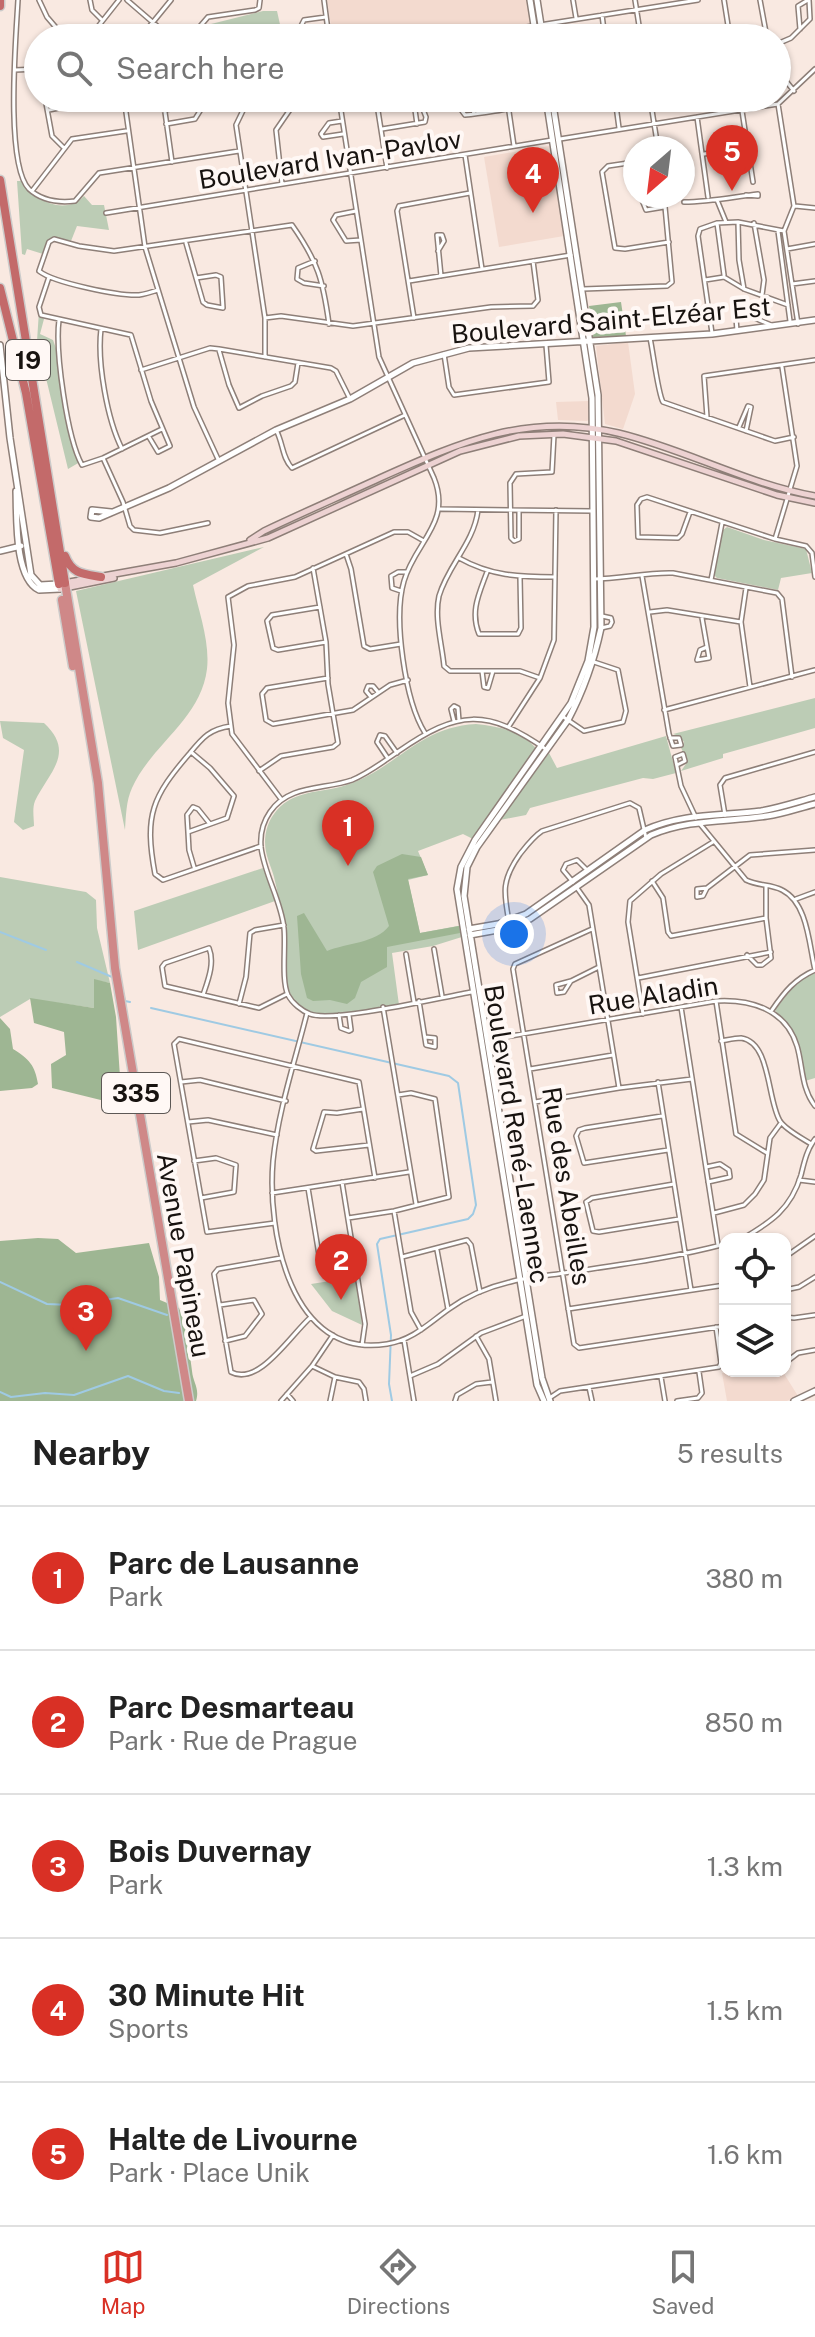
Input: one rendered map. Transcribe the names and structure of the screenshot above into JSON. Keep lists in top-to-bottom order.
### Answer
{
  "streets": {
    "highway": ["19", "335", "Avenue Papineau"],
    "street": [
      "Boulevard Ivan-Pavlov",
      "Boulevard Saint-Elzéar Est",
      "Rue Aladin",
      "Boulevard René-Laennec",
      "Rue des Abeilles"
    ]
  },
  "crossings": [
    ["Boulevard Ivan-Pavlov", "Boulevard René-Laennec"],
    ["Boulevard Saint-Elzéar Est", "Boulevard René-Laennec"],
    ["19", "Avenue Papineau"],
    ["Rue Aladin", "Boulevard René-Laennec"],
    ["Rue Aladin", "Rue des Abeilles"]
  ],
  "north": "bottom left",
  "page": {
    "search": "Search here",
    "pins": [
      "5",
      "4",
      "1",
      "2",
      "3"
    ],
    "heading": ["Nearby", "5 results"],
    "list": [
      {
        "mark": "1",
        "name": "Parc de Lausanne",
        "note": "Park",
        "value": "380 m"
      },
      {
        "mark": "2",
        "name": "Parc Desmarteau",
        "note": "Park · Rue de Prague",
        "value": "850 m"
      },
      {
        "mark": "3",
        "name": "Bois Duvernay",
        "note": "Park",
        "value": "1.3 km"
      },
      {
        "mark": "4",
        "name": "30 Minute Hit",
        "note": "Sports",
        "value": "1.5 km"
      },
      {
        "mark": "5",
        "name": "Halte de Livourne",
        "note": "Park · Place Unik",
        "value": "1.6 km"
      }
    ],
    "nav": ["Map", "Directions", "Saved"]
  }
}
